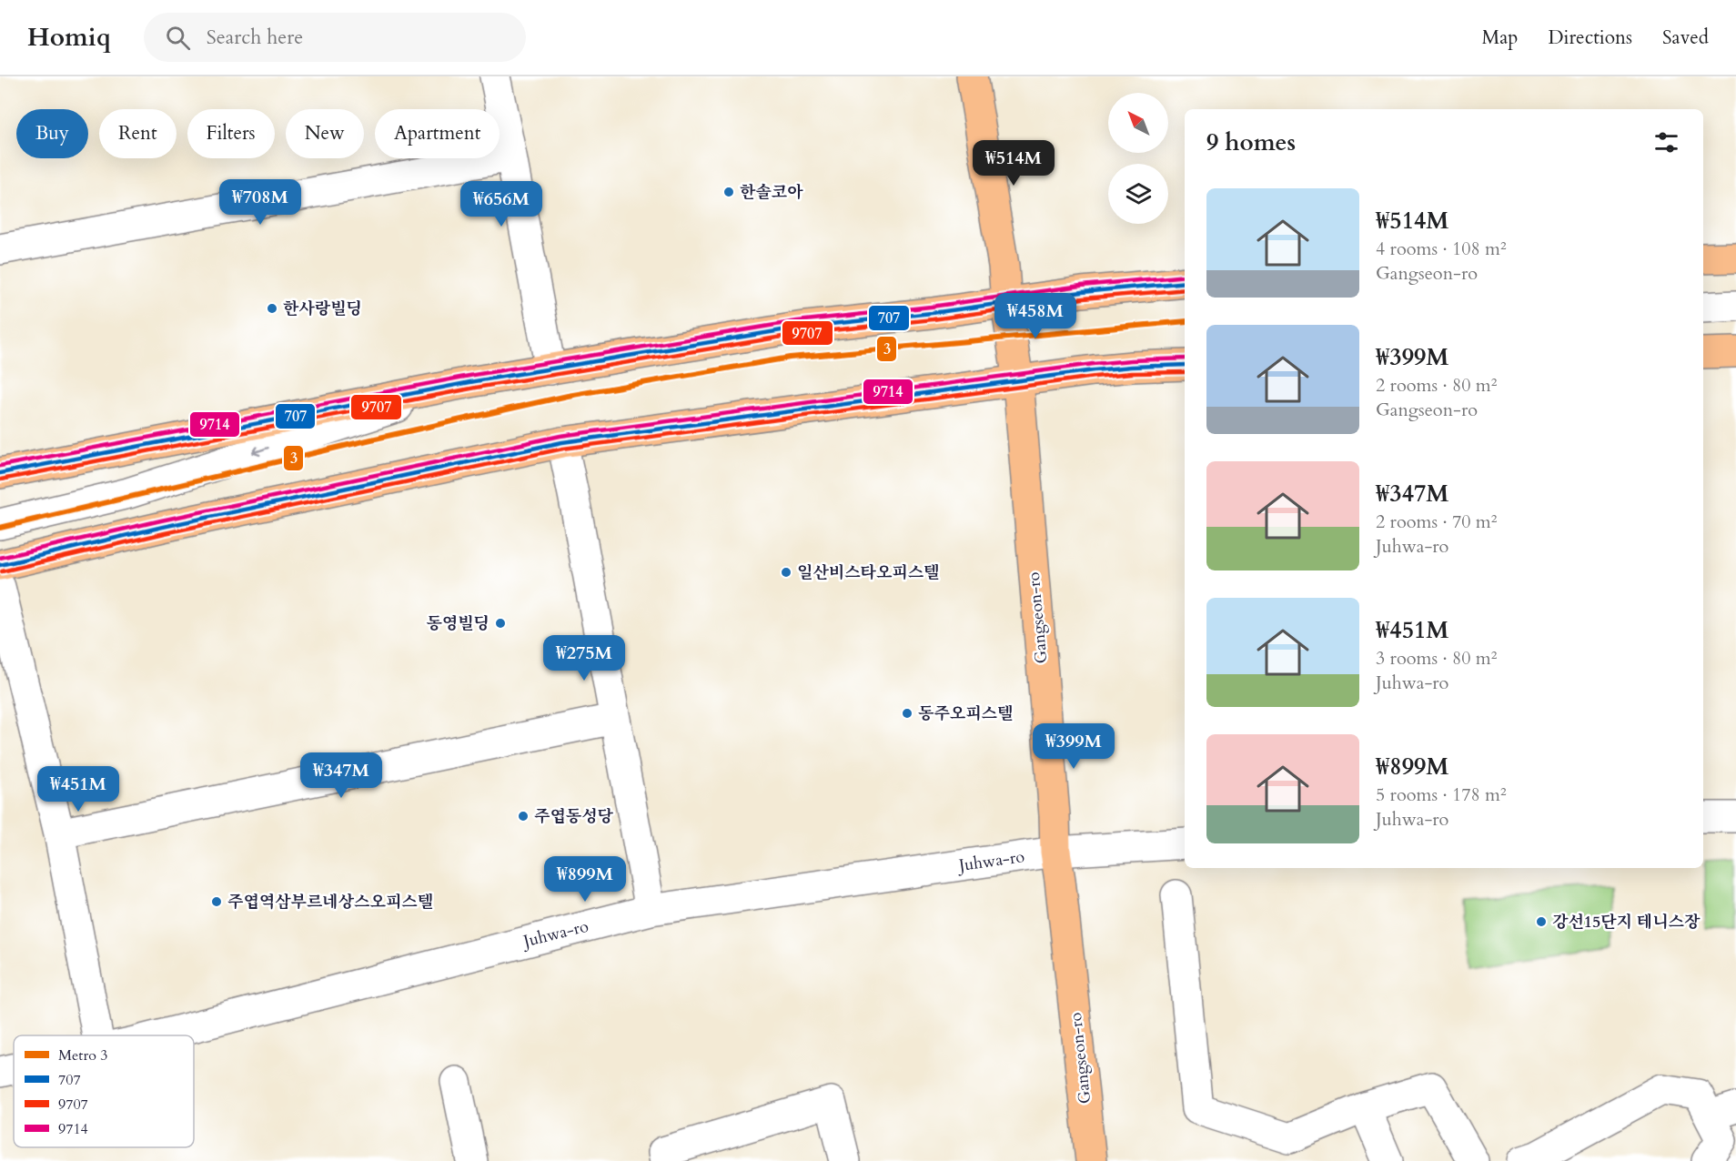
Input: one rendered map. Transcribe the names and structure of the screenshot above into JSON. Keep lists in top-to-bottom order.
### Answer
{
  "streets": {
    "main road": ["Gangseon-ro"],
    "street": ["Juhwa-ro"]
  },
  "crossings": [
    ["Gangseon-ro", "Juhwa-ro"]
  ],
  "places": [
    "한솔코아",
    "한사랑빌딩",
    "일산비스타오피스텔",
    "동영빌딩",
    "동주오피스텔",
    "주엽동성당",
    "주엽역삼부르네상스오피스텔",
    "강선15단지 테니스장"
  ],
  "lines": [
    "transit line 9714",
    "transit line 707",
    "transit line 9707",
    "metro line 3"
  ],
  "legend": [
    "Metro 3",
    "707",
    "9707",
    "9714"
  ],
  "north": "top left",
  "page": {
    "header": "Homiq",
    "search": "Search here",
    "nav": ["Map", "Directions", "Saved"],
    "chip": [
      "Buy",
      "Rent",
      "Filters",
      "New",
      "Apartment"
    ],
    "heading": "9 homes",
    "price": [
      "₩514M",
      "₩708M",
      "₩656M",
      "₩458M",
      "₩275M",
      "₩399M",
      "₩347M",
      "₩451M",
      "₩899M"
    ],
    "list": [
      {
        "name": "₩514M",
        "note": "4 rooms · 108 m² · Gangseon-ro"
      },
      {
        "name": "₩399M",
        "note": "2 rooms · 80 m² · Gangseon-ro"
      },
      {
        "name": "₩347M",
        "note": "2 rooms · 70 m² · Juhwa-ro"
      },
      {
        "name": "₩451M",
        "note": "3 rooms · 80 m² · Juhwa-ro"
      },
      {
        "name": "₩899M",
        "note": "5 rooms · 178 m² · Juhwa-ro"
      }
    ]
  }
}
